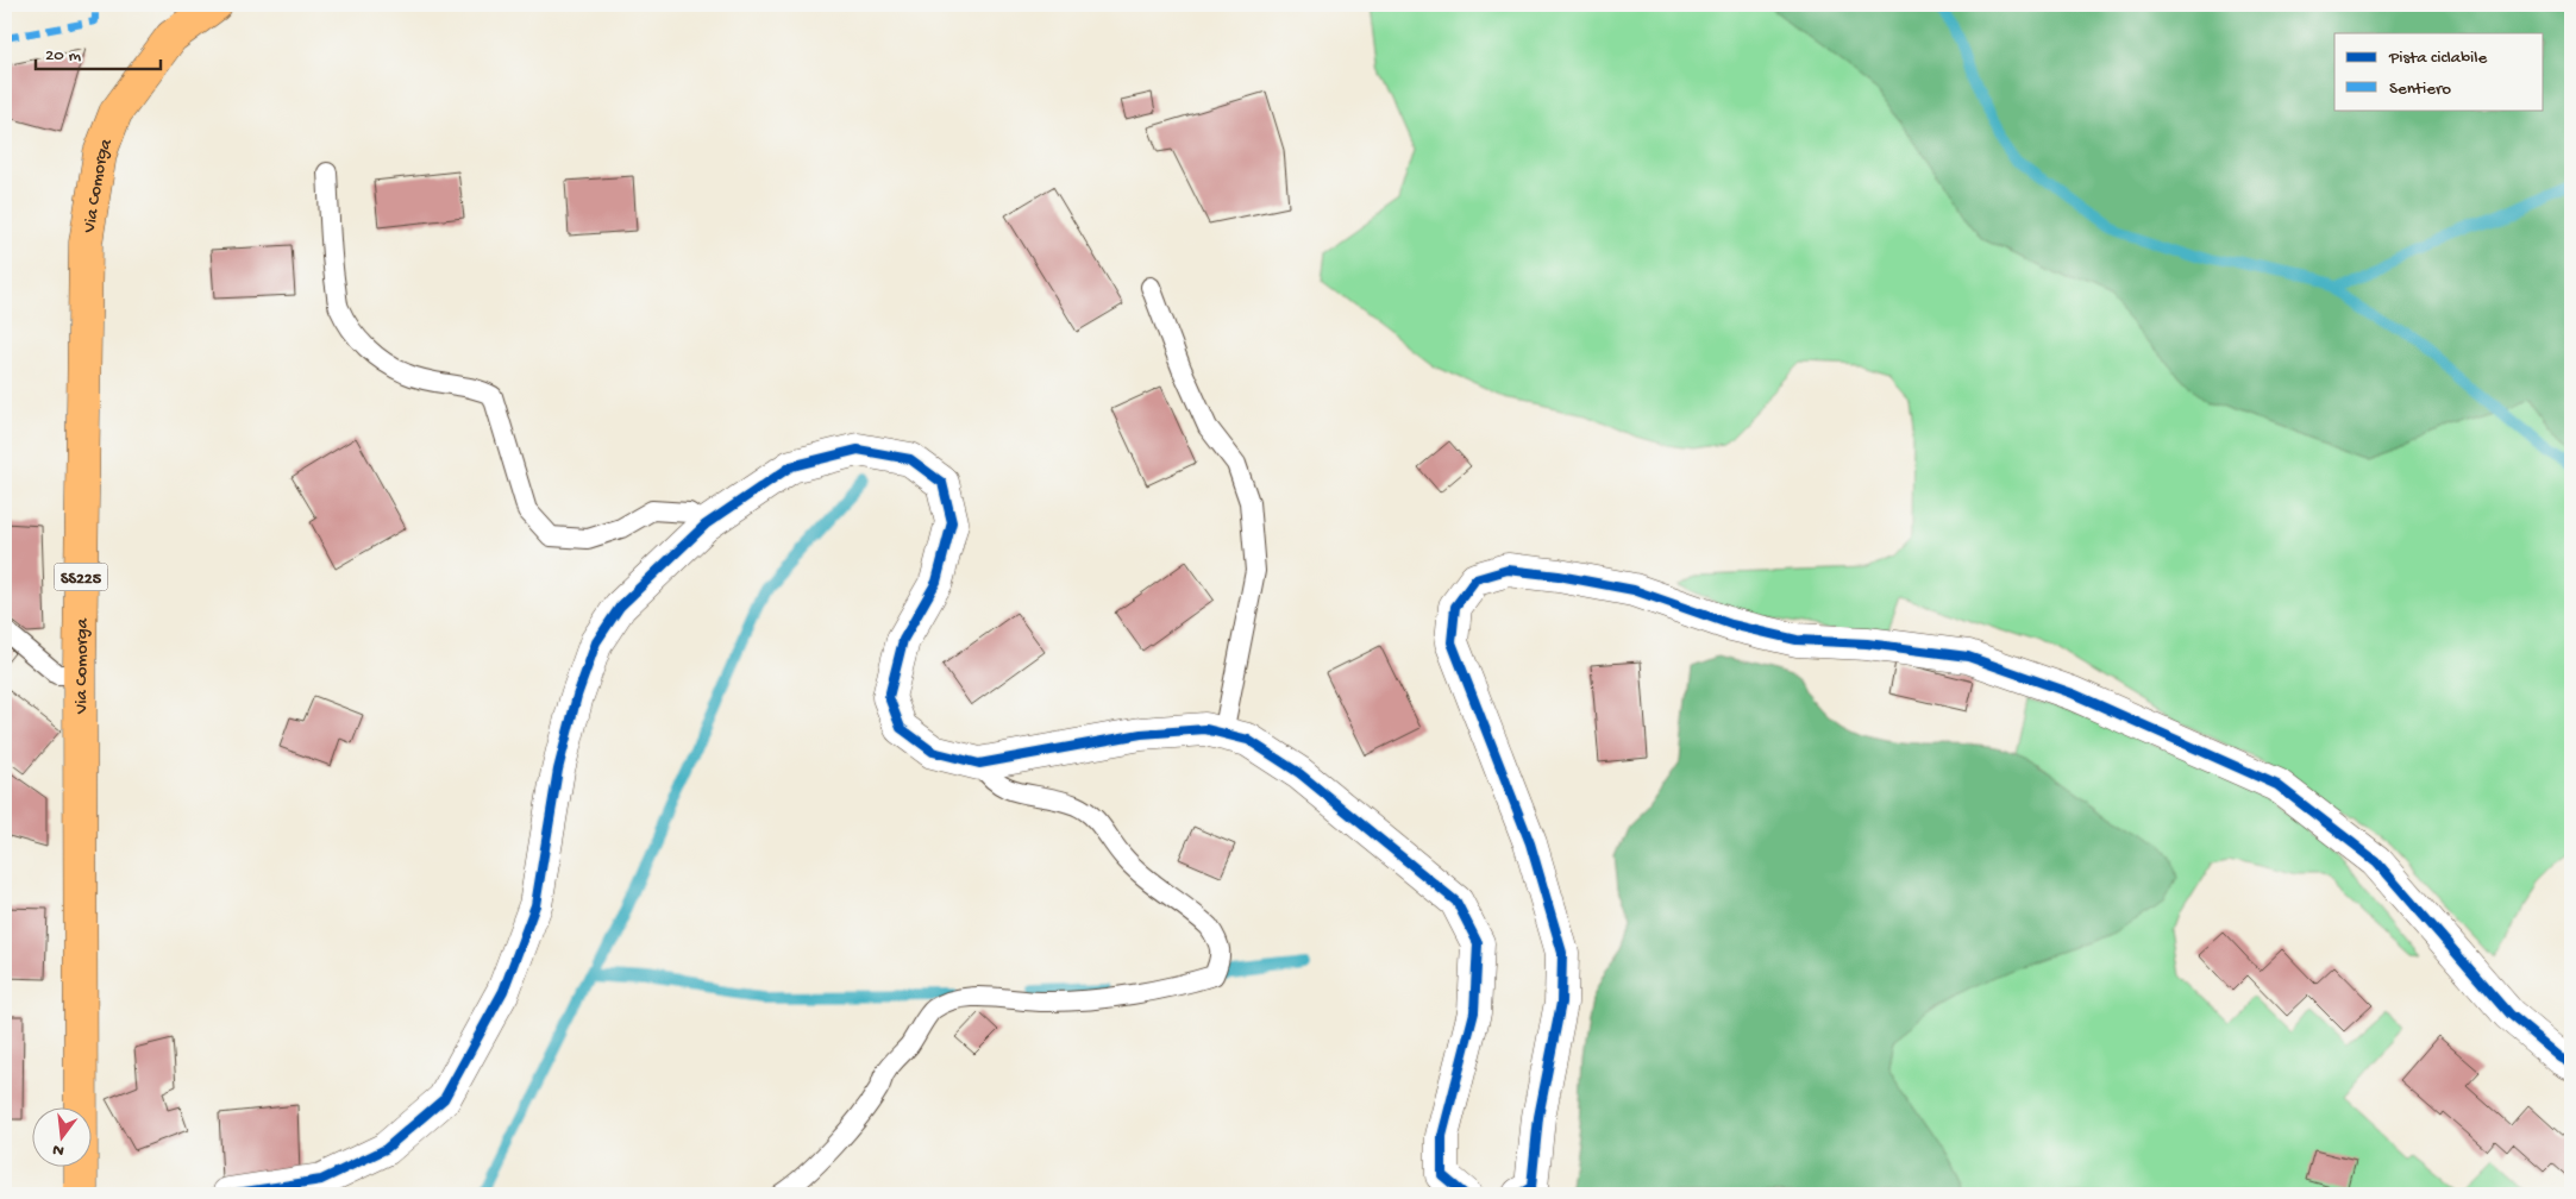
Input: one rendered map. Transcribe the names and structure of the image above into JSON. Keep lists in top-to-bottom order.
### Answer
{
  "streets": {
    "main road": ["Via Comorga", "SS225"]
  },
  "legend": ["Pista ciclabile", "Sentiero"],
  "scale_bar": "20 m",
  "north": "bottom"
}
